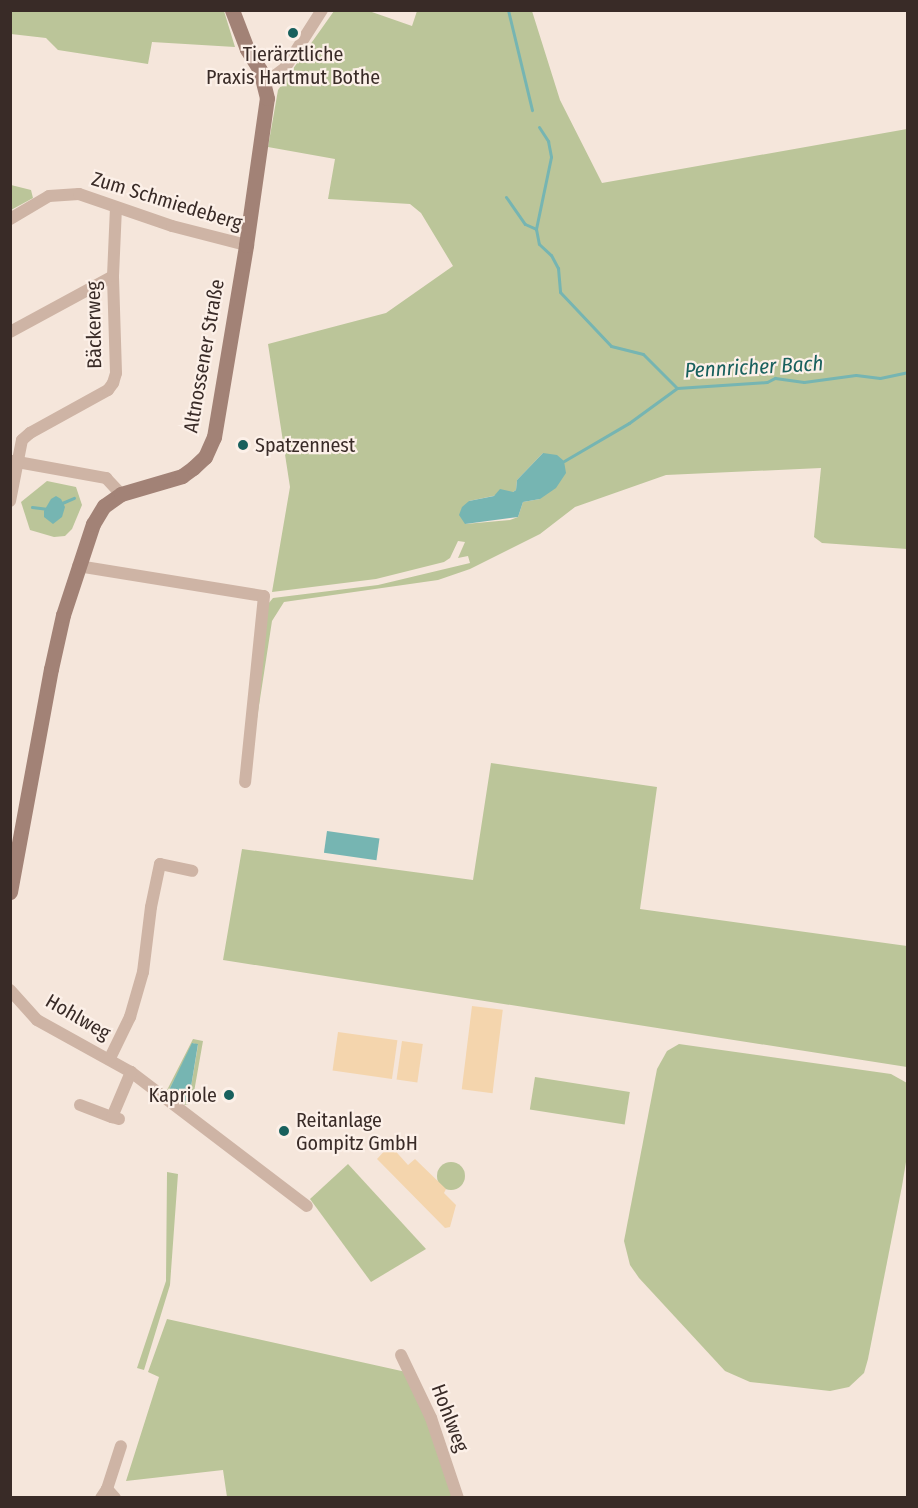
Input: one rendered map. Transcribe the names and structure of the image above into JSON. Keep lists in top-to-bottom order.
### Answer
{
  "streets": {
    "street": [
      "Zum Schmiedeberg",
      "Bäckerweg",
      "Altnossener Straße",
      "Hohlweg"
    ]
  },
  "crossings": [
    ["Zum Schmiedeberg", "Bäckerweg"],
    ["Zum Schmiedeberg", "Altnossener Straße"]
  ],
  "water": ["Pennricher Bach"],
  "places": [
    "Tierärztliche Praxis Hartmut Bothe",
    "Spatzennest",
    "Kapriole",
    "Reitanlage Gompitz GmbH"
  ]
}
